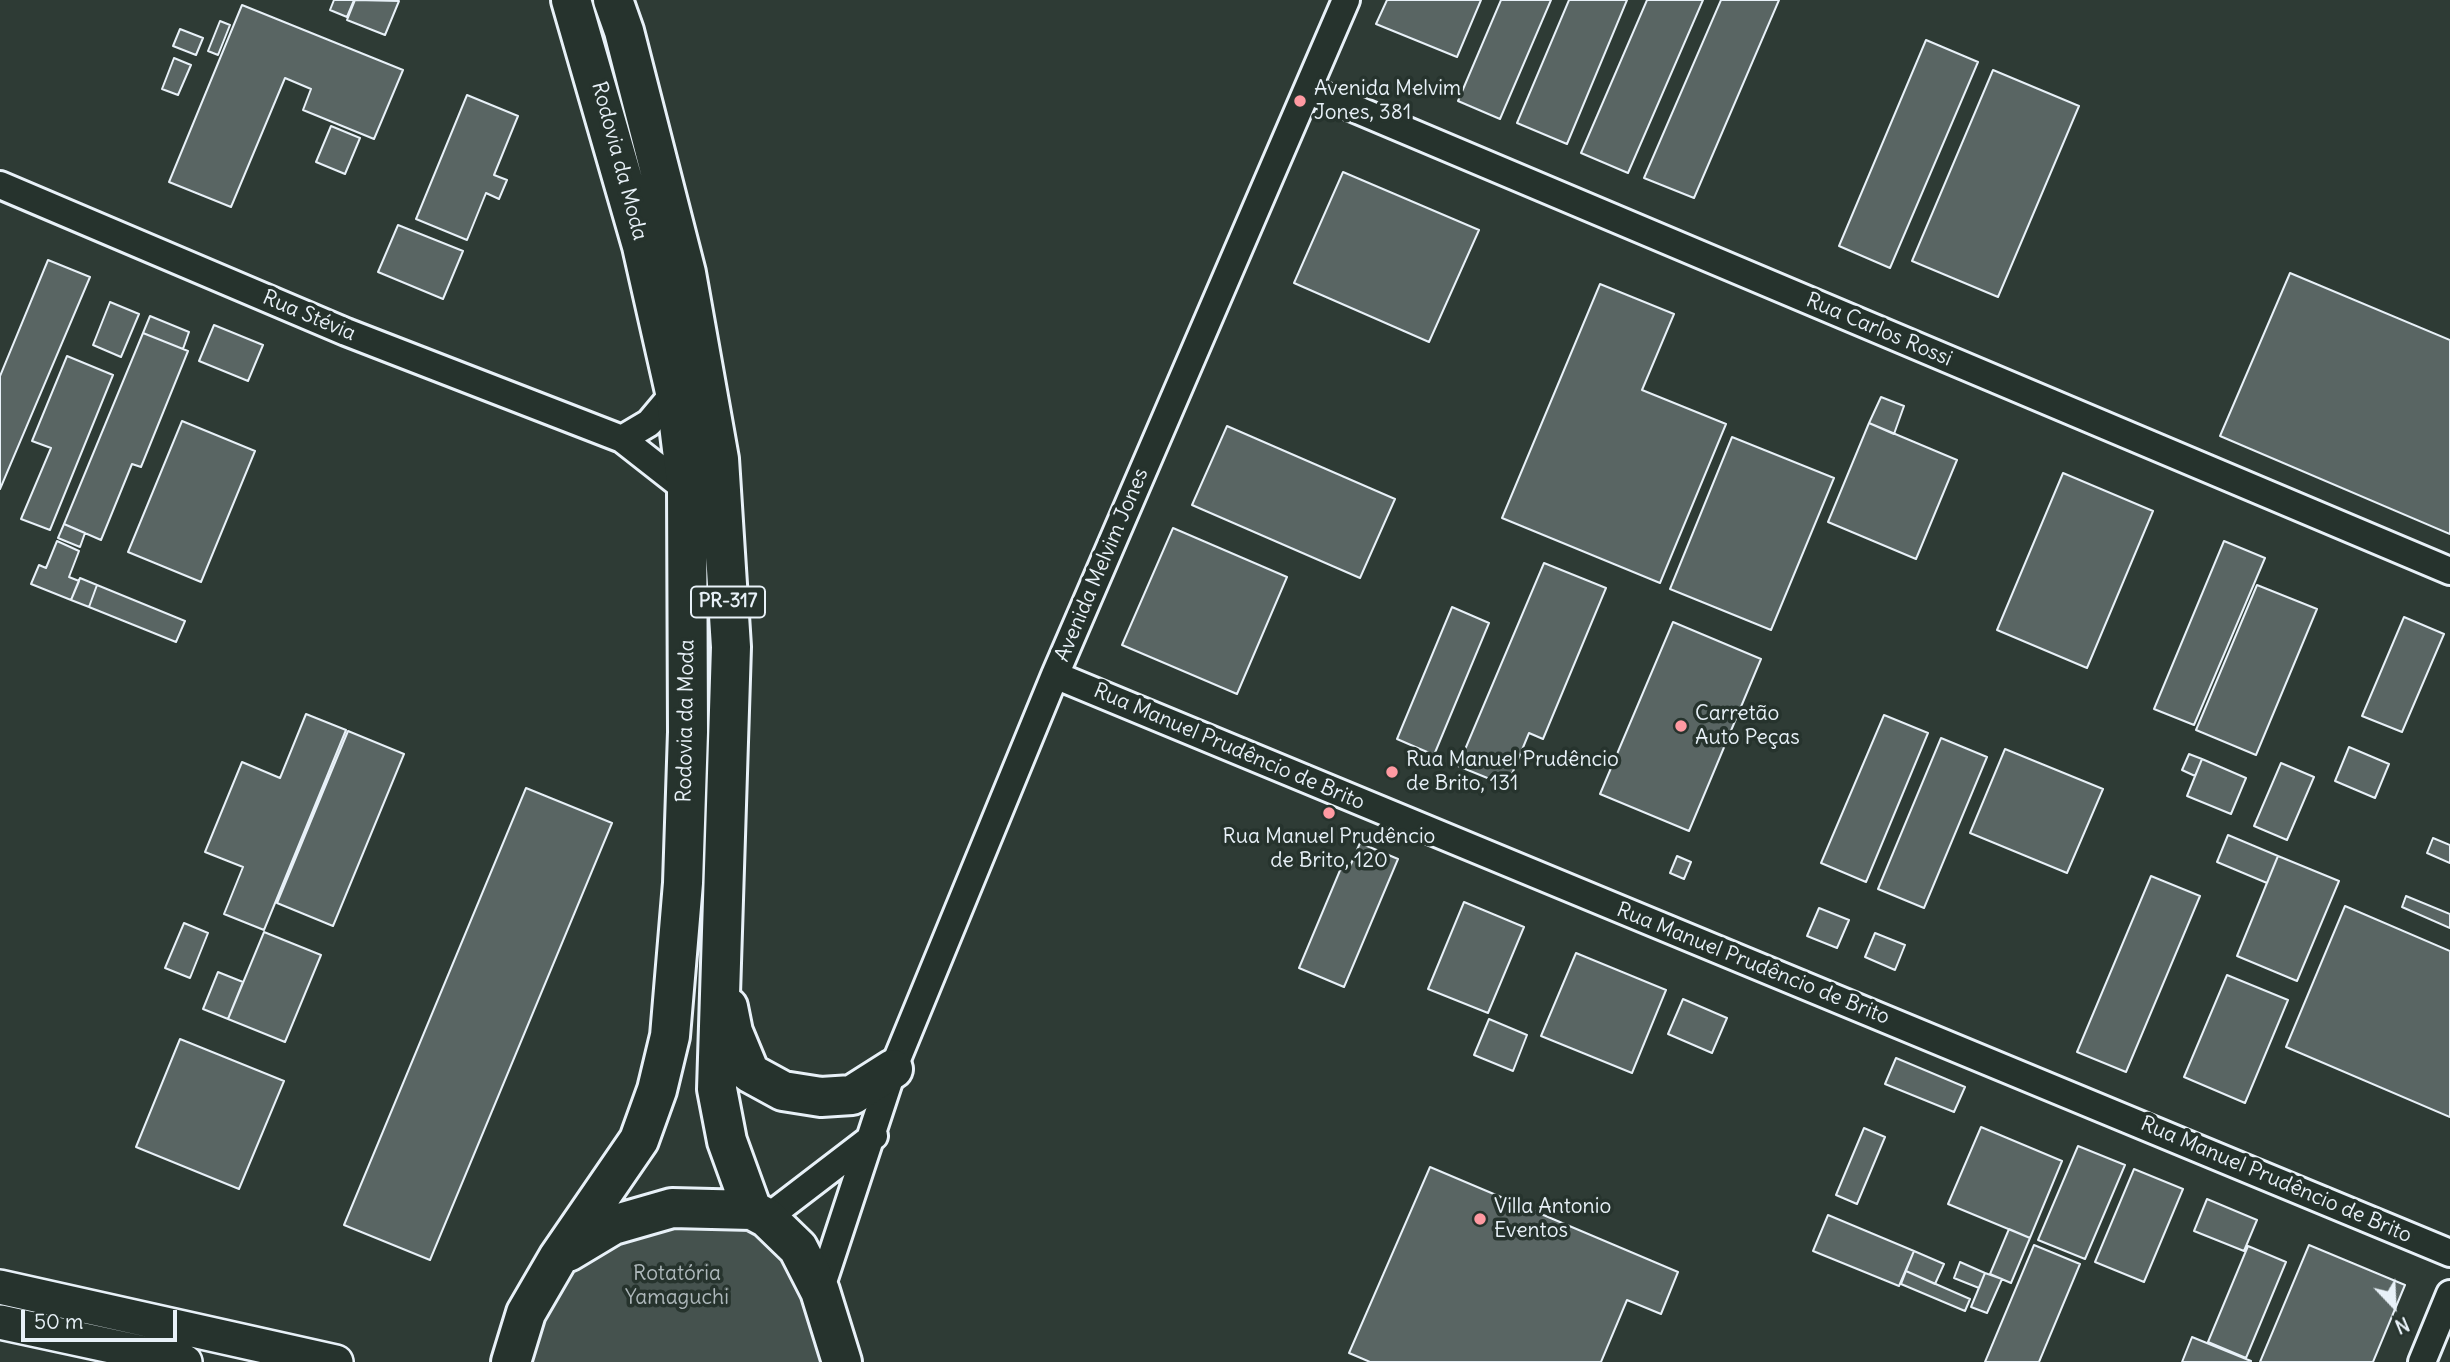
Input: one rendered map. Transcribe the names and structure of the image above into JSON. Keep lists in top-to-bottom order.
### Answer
{
  "streets": {
    "highway": ["Rodovia da Moda", "PR-317"],
    "street": [
      "Rua Stévia",
      "Rua Carlos Rossi",
      "Avenida Melvim Jones",
      "Rua Manuel Prudêncio de Brito"
    ]
  },
  "crossings": [
    ["Rodovia da Moda", "Rua Stévia"],
    ["Rua Carlos Rossi", "Avenida Melvim Jones"],
    ["Avenida Melvim Jones", "Rua Manuel Prudêncio de Brito"]
  ],
  "parks": ["Rotatória Yamaguchi"],
  "places": [
    "Avenida Melvim Jones, 381",
    "Carretão Auto Peças",
    "Rua Manuel Prudêncio de Brito, 131",
    "Rua Manuel Prudêncio de Brito, 120",
    "Villa Antonio Eventos"
  ],
  "scale_bar": "50 m",
  "north": "bottom right"
}
